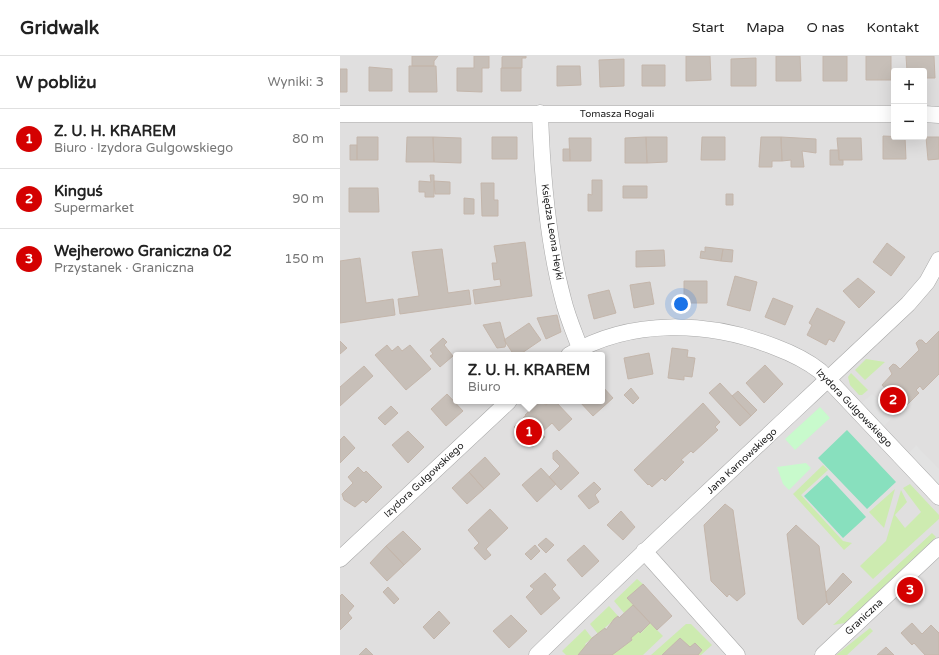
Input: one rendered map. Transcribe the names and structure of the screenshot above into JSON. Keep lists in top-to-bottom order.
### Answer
{
  "streets": {
    "street": [
      "Tomasza Rogali",
      "Księdza Leona Heyki",
      "Izydora Gulgowskiego",
      "Jana Karnowskiego",
      "Graniczna"
    ]
  },
  "crossings": [
    ["Tomasza Rogali", "Księdza Leona Heyki"],
    ["Księdza Leona Heyki", "Izydora Gulgowskiego"],
    ["Izydora Gulgowskiego", "Jana Karnowskiego"]
  ],
  "page": {
    "header": "Gridwalk",
    "nav": [
      "Start",
      "Mapa",
      "O nas",
      "Kontakt"
    ],
    "heading": ["W pobliżu", "Wyniki: 3"],
    "map_buttons": ["+", "−"],
    "list": [
      {
        "mark": "1",
        "name": "Z. U. H. KRAREM",
        "note": "Biuro · Izydora Gulgowskiego",
        "value": "80 m"
      },
      {
        "mark": "2",
        "name": "Kinguś",
        "note": "Supermarket",
        "value": "90 m"
      },
      {
        "mark": "3",
        "name": "Wejherowo Graniczna 02",
        "note": "Przystanek · Graniczna",
        "value": "150 m"
      }
    ],
    "popup": ["Z. U. H. KRAREM", "Biuro"],
    "pins": ["2", "1", "3"]
  }
}
